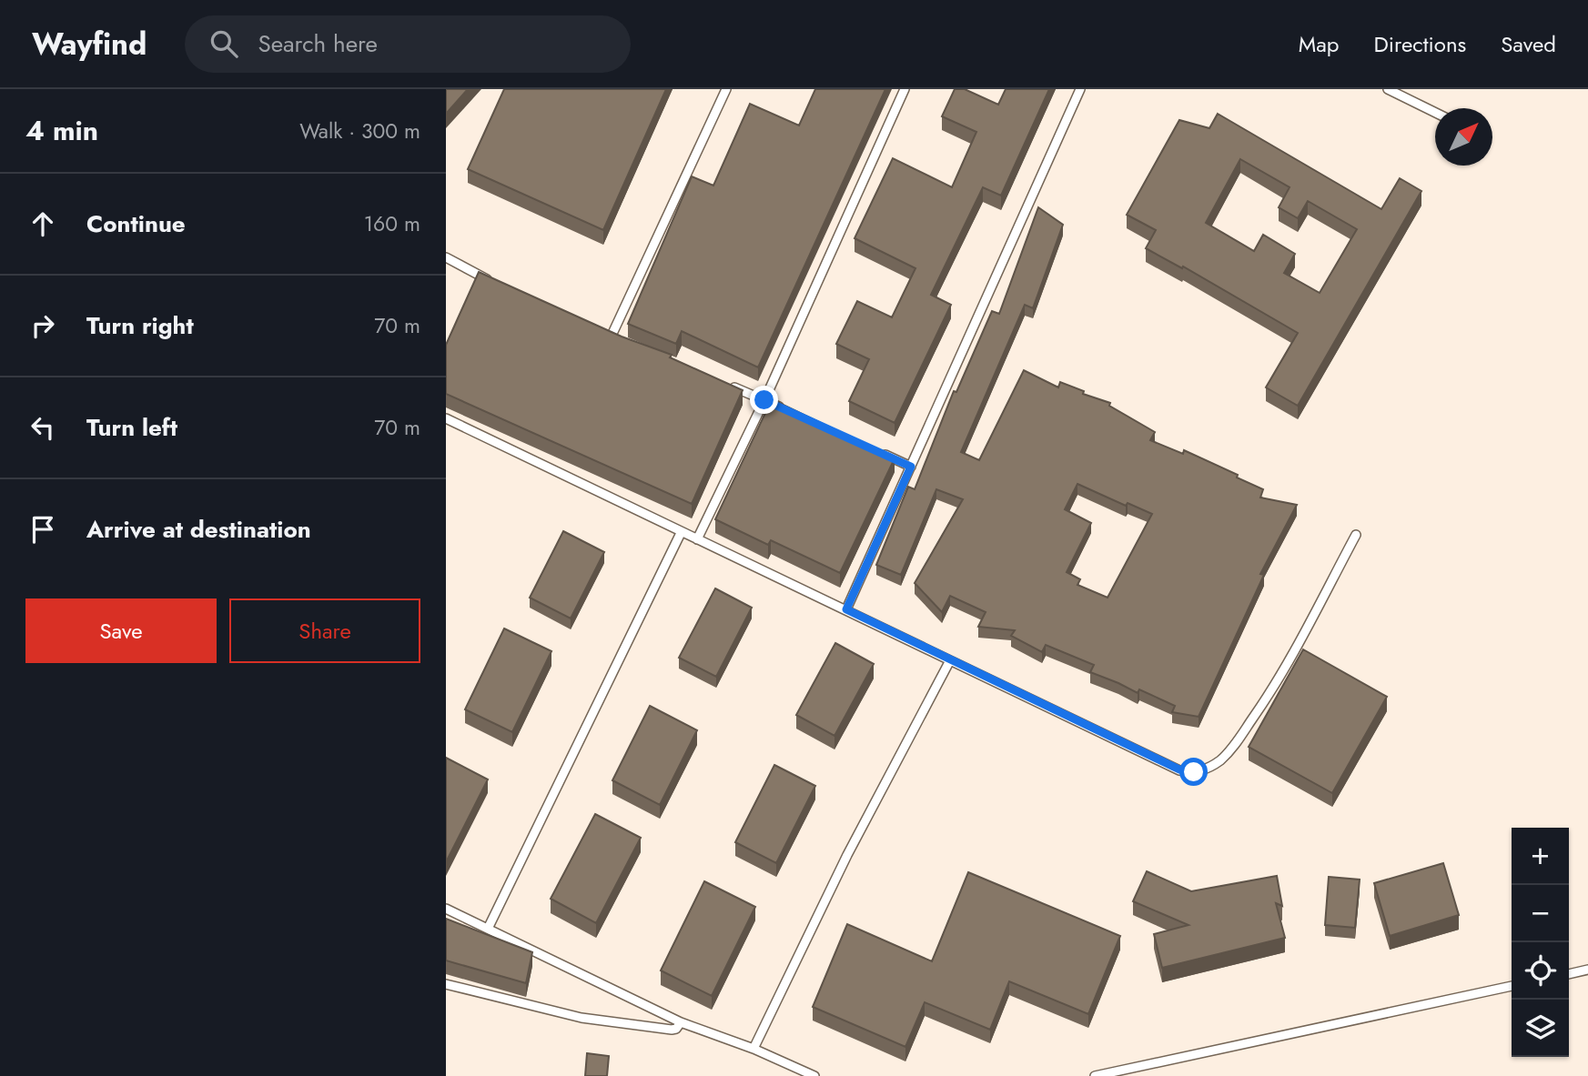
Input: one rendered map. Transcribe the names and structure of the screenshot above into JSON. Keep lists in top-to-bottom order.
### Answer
{
  "north": "top right",
  "page": {
    "header": "Wayfind",
    "search": "Search here",
    "nav": ["Map", "Directions", "Saved"],
    "heading": ["4 min", "Walk · 300 m"],
    "list": [
      ["Continue", "160 m"],
      ["Turn right", "70 m"],
      ["Turn left", "70 m"],
      "Arrive at destination"
    ],
    "buttons": ["Save", "Share"],
    "map_buttons": ["+", "−"]
  }
}
